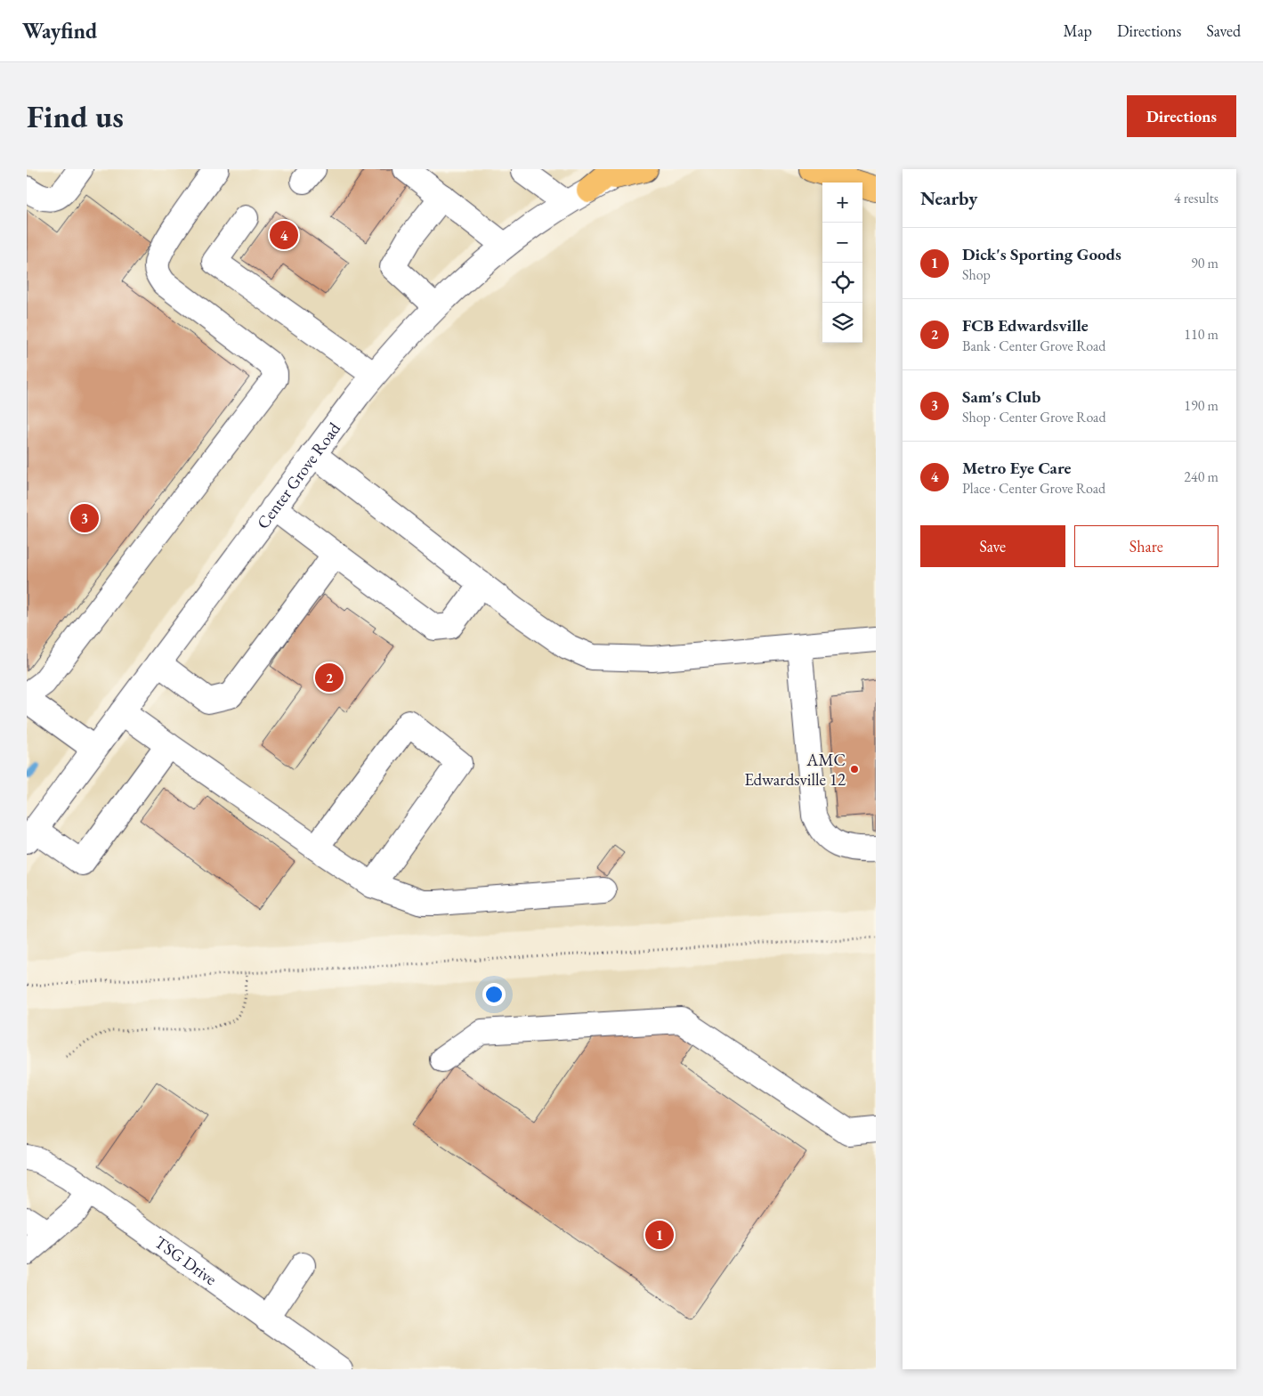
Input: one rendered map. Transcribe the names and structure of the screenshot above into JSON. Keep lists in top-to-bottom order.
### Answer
{
  "streets": {
    "street": ["Center Grove Road", "TSG Drive"]
  },
  "places": ["AMC Edwardsville 12"],
  "page": {
    "header": "Wayfind",
    "nav": ["Map", "Directions", "Saved"],
    "buttons": [
      "Directions",
      ["Save", "Share"]
    ],
    "title": "Find us",
    "heading": ["Nearby", "4 results"],
    "map_buttons": ["+", "−"],
    "pins": [
      "4",
      "3",
      "2",
      "1"
    ],
    "list": [
      {
        "mark": "1",
        "name": "Dick's Sporting Goods",
        "note": "Shop",
        "value": "90 m"
      },
      {
        "mark": "2",
        "name": "FCB Edwardsville",
        "note": "Bank · Center Grove Road",
        "value": "110 m"
      },
      {
        "mark": "3",
        "name": "Sam's Club",
        "note": "Shop · Center Grove Road",
        "value": "190 m"
      },
      {
        "mark": "4",
        "name": "Metro Eye Care",
        "note": "Place · Center Grove Road",
        "value": "240 m"
      }
    ]
  }
}
